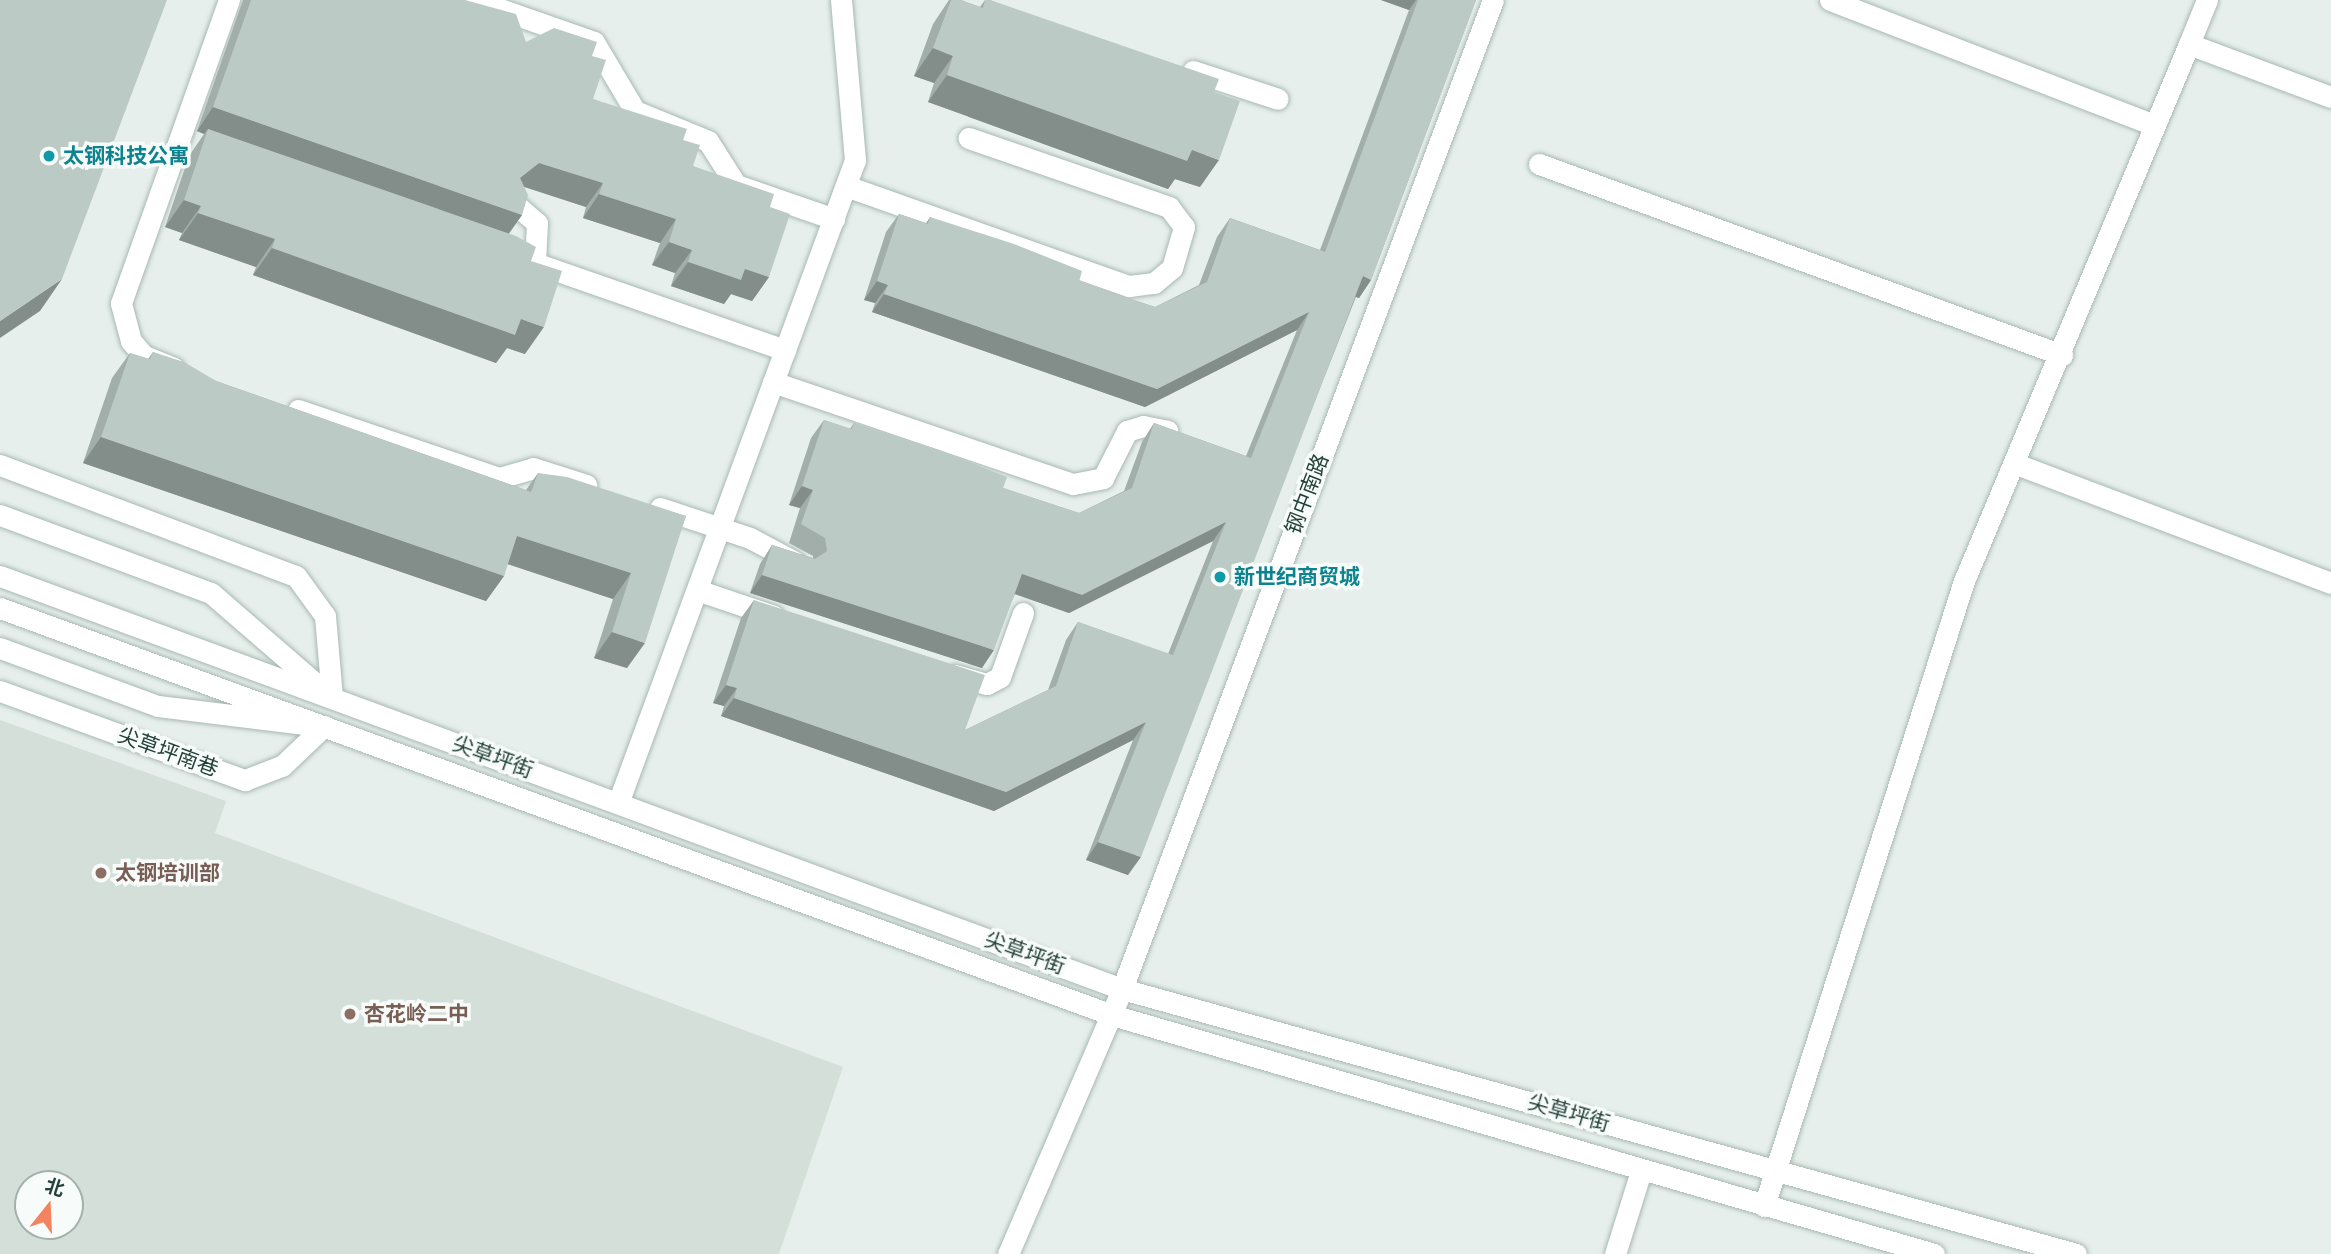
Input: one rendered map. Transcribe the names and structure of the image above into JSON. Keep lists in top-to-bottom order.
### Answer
{
  "streets": {
    "street": ["钢中南路", "尖草坪南巷", "尖草坪街"]
  },
  "crossings": [
    ["钢中南路", "尖草坪街"],
    ["尖草坪南巷", "尖草坪街"]
  ],
  "places": [
    "太钢科技公寓",
    "新世纪商贸城",
    "太钢培训部",
    "杏花岭二中"
  ],
  "north": "top"
}
